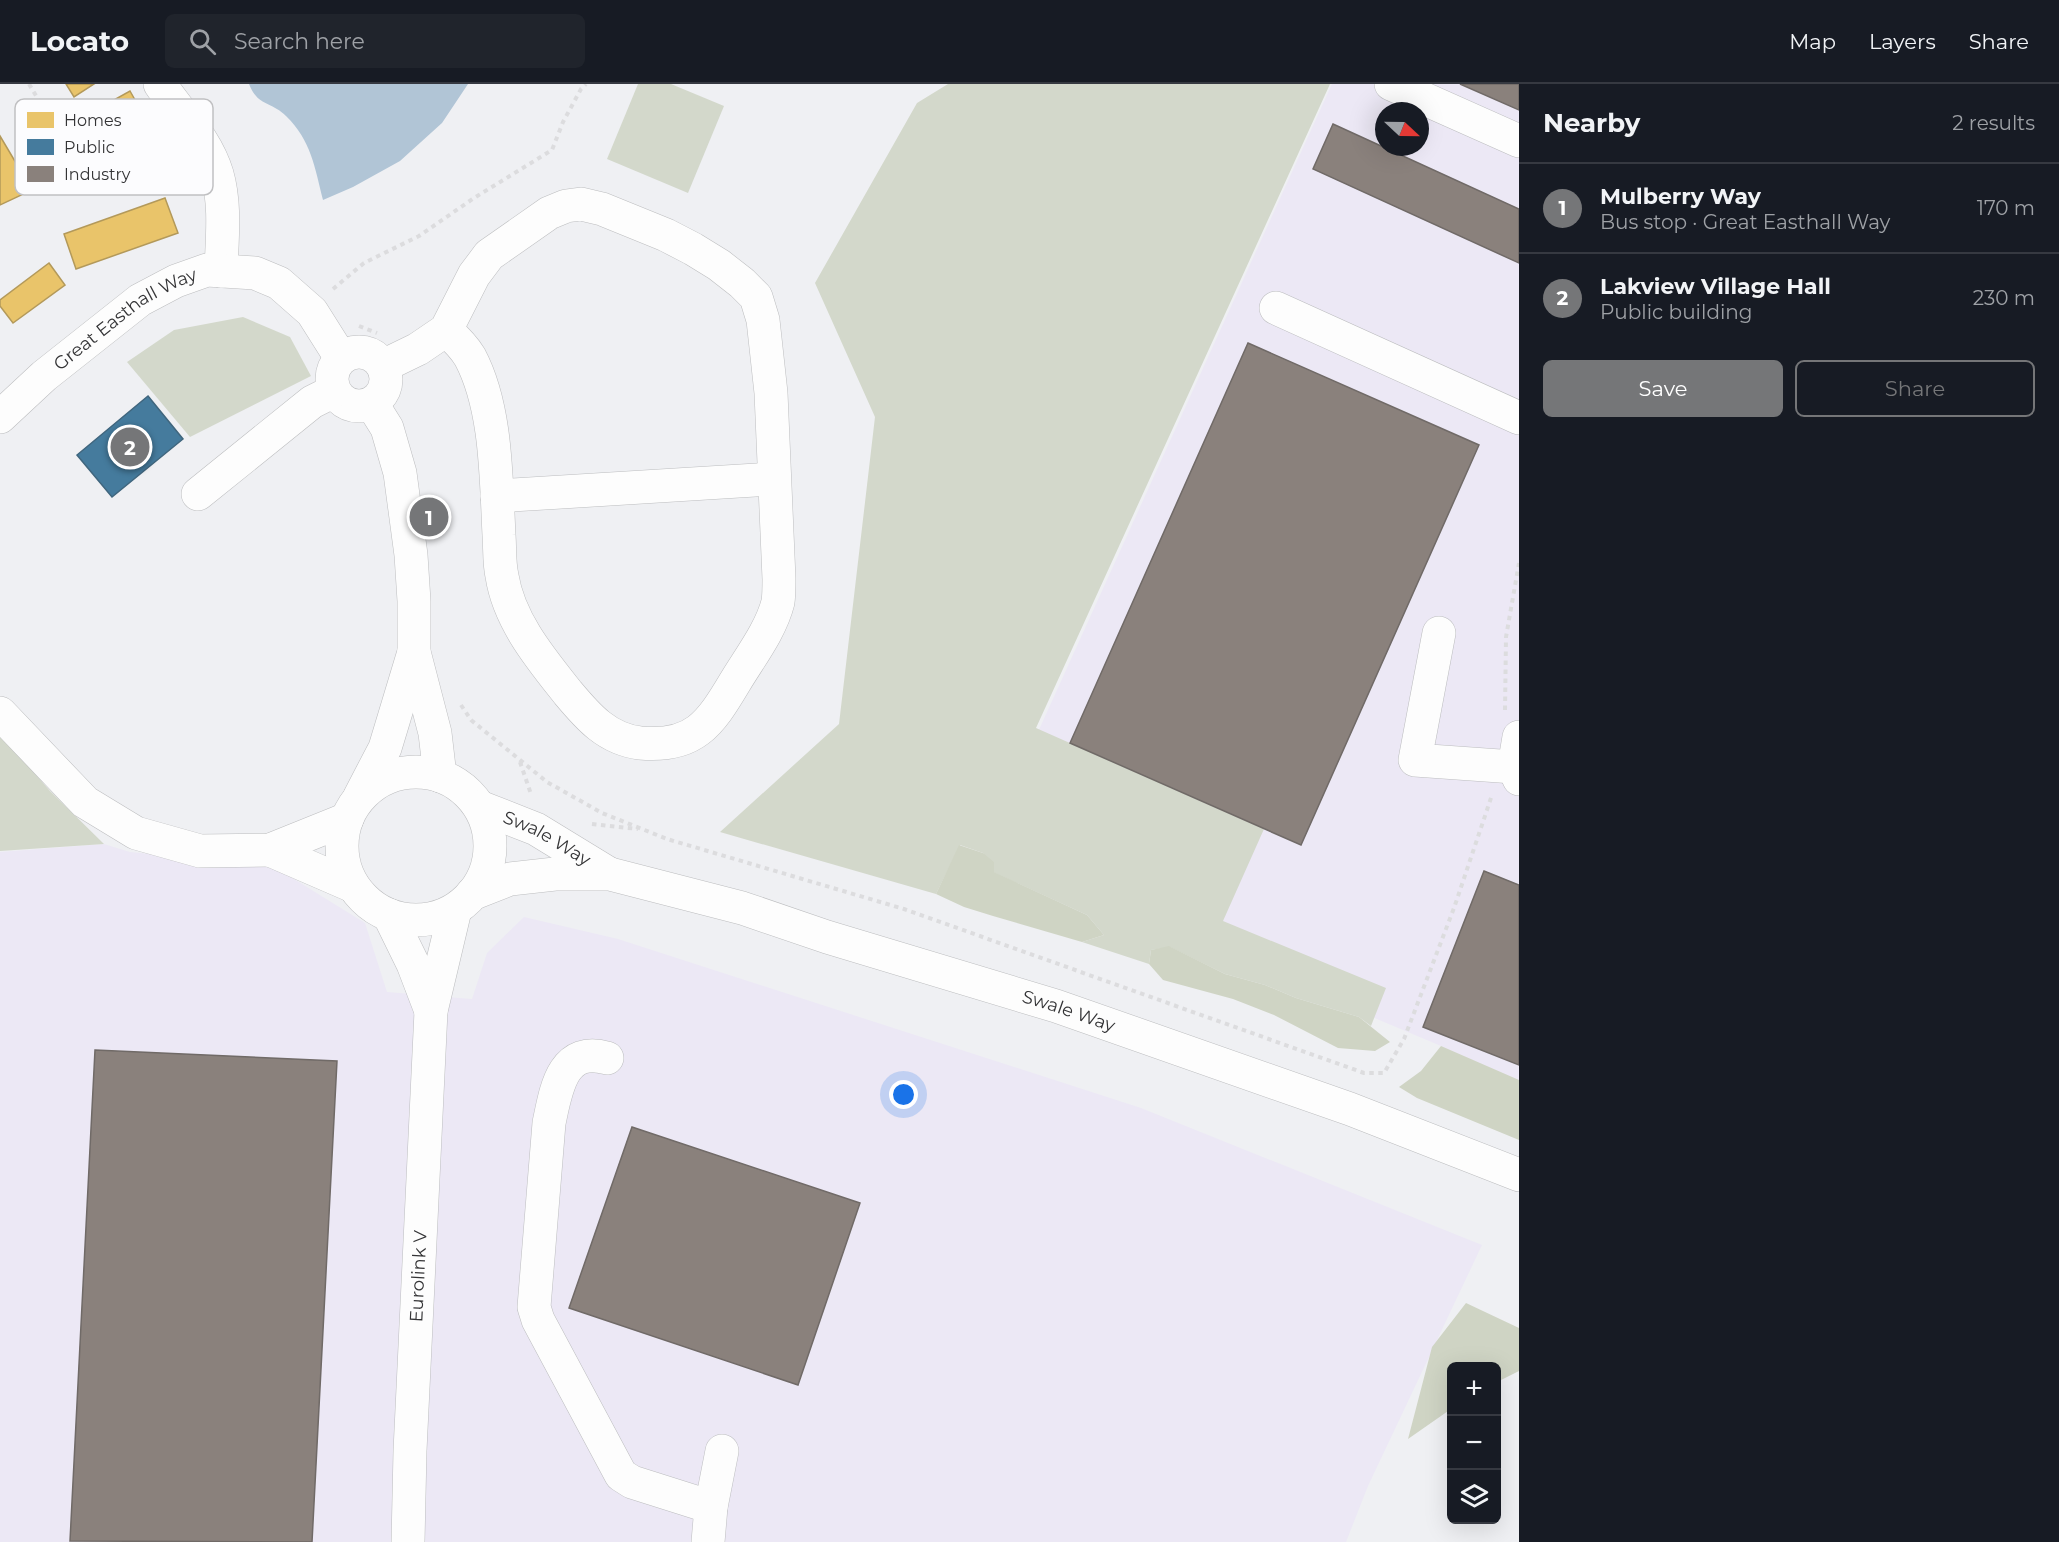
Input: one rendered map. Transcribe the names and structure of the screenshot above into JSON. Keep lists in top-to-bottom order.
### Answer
{
  "streets": {
    "street": ["Great Easthall Way", "Swale Way", "Eurolink V"]
  },
  "crossings": [
    ["Swale Way", "Eurolink V"]
  ],
  "legend": ["Homes", "Public", "Industry"],
  "north": "right",
  "page": {
    "header": "Locato",
    "search": "Search here",
    "nav": ["Map", "Layers", "Share"],
    "heading": ["Nearby", "2 results"],
    "list": [
      {
        "mark": "1",
        "name": "Mulberry Way",
        "note": "Bus stop · Great Easthall Way",
        "value": "170 m"
      },
      {
        "mark": "2",
        "name": "Lakview Village Hall",
        "note": "Public building",
        "value": "230 m"
      }
    ],
    "buttons": ["Save", "Share"],
    "pins": ["2", "1"],
    "map_buttons": ["+", "−"]
  }
}
